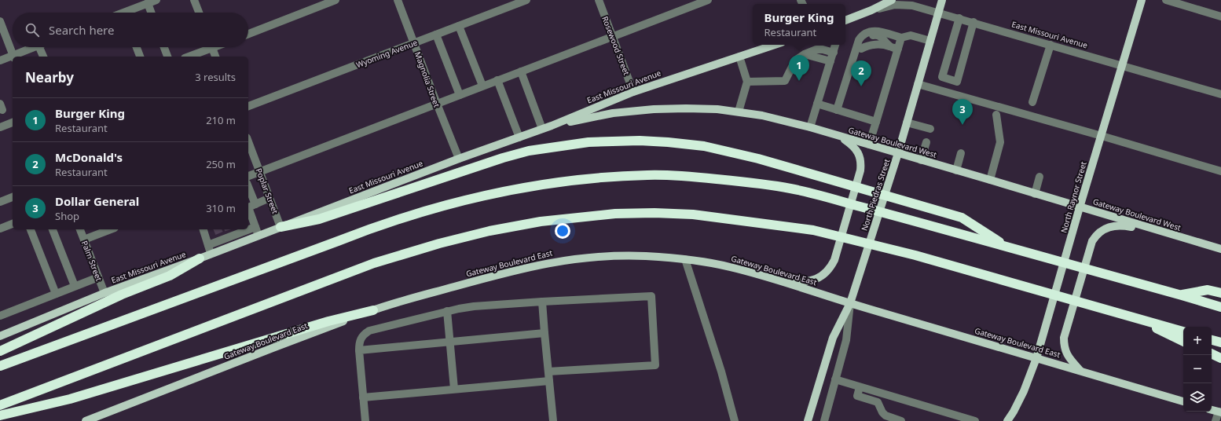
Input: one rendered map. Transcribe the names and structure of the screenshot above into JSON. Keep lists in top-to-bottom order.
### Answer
{
  "streets": {
    "main road": [
      "East Missouri Avenue",
      "Gateway Boulevard West",
      "North Piedras Street",
      "North Raynor Street",
      "Gateway Boulevard East"
    ],
    "street": [
      "Rosewood Street",
      "Wyoming Avenue",
      "Magnolia Street",
      "Poplar Street",
      "Palm Street"
    ]
  },
  "crossings": [
    ["East Missouri Avenue", "Rosewood Street"],
    ["East Missouri Avenue", "Magnolia Street"],
    ["East Missouri Avenue", "Gateway Boulevard West"],
    ["East Missouri Avenue", "Poplar Street"],
    ["East Missouri Avenue", "North Piedras Street"],
    ["East Missouri Avenue", "North Raynor Street"],
    ["East Missouri Avenue", "Palm Street"],
    ["Wyoming Avenue", "Magnolia Street"],
    ["Gateway Boulevard West", "North Piedras Street"],
    ["Gateway Boulevard West", "North Raynor Street"],
    ["North Piedras Street", "Gateway Boulevard East"],
    ["North Raynor Street", "Gateway Boulevard East"]
  ],
  "page": {
    "popup": ["Burger King", "Restaurant"],
    "search": "Search here",
    "pins": ["1", "2", "3"],
    "heading": ["Nearby", "3 results"],
    "list": [
      {
        "mark": "1",
        "name": "Burger King",
        "note": "Restaurant",
        "value": "210 m"
      },
      {
        "mark": "2",
        "name": "McDonald's",
        "note": "Restaurant",
        "value": "250 m"
      },
      {
        "mark": "3",
        "name": "Dollar General",
        "note": "Shop",
        "value": "310 m"
      }
    ],
    "map_buttons": ["+", "−"]
  }
}
